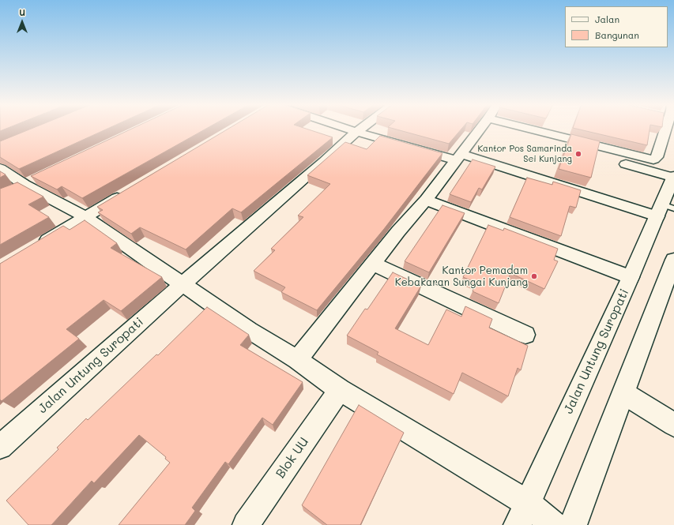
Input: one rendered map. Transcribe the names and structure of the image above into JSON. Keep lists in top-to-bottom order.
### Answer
{
  "streets": {
    "main road": ["Jalan Untung Suropati"],
    "street": ["Blok UU"]
  },
  "places": ["Kantor Pos Samarinda Sei Kunjang", "Kantor Pemadam Kebakaran Sungai Kunjang"],
  "legend": ["Jalan", "Bangunan"],
  "north": "top"
}
